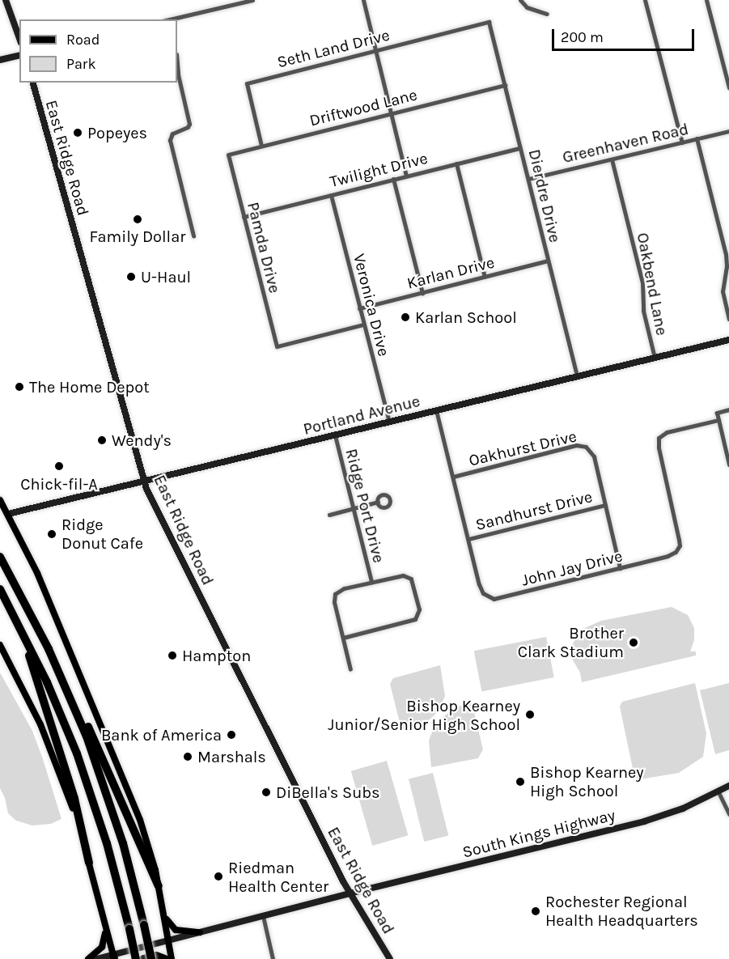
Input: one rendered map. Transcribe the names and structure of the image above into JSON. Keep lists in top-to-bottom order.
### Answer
{
  "streets": {
    "main road": ["East Ridge Road", "Portland Avenue", "South Kings Highway"],
    "street": [
      "Seth Land Drive",
      "Driftwood Lane",
      "Greenhaven Road",
      "Twilight Drive",
      "Dierdre Drive",
      "Pamda Drive",
      "Karlan Drive",
      "Oakbend Lane",
      "Veronica Drive",
      "Oakhurst Drive",
      "Ridge Port Drive",
      "Sandhurst Drive",
      "John Jay Drive"
    ]
  },
  "crossings": [
    ["Seth Land Drive", "Driftwood Lane"],
    ["Seth Land Drive", "Dierdre Drive"],
    ["Driftwood Lane", "Dierdre Drive"],
    ["Driftwood Lane", "Pamda Drive"],
    ["Greenhaven Road", "Dierdre Drive"],
    ["Greenhaven Road", "Oakbend Lane"],
    ["East Ridge Road", "Portland Avenue"],
    ["East Ridge Road", "South Kings Highway"],
    ["Twilight Drive", "Dierdre Drive"],
    ["Twilight Drive", "Pamda Drive"],
    ["Twilight Drive", "Veronica Drive"],
    ["Dierdre Drive", "Karlan Drive"],
    ["Dierdre Drive", "Portland Avenue"],
    ["Pamda Drive", "Veronica Drive"],
    ["Karlan Drive", "Veronica Drive"],
    ["Oakbend Lane", "Portland Avenue"],
    ["Veronica Drive", "Portland Avenue"],
    ["Portland Avenue", "Ridge Port Drive"],
    ["Portland Avenue", "John Jay Drive"],
    ["Oakhurst Drive", "Sandhurst Drive"],
    ["Oakhurst Drive", "John Jay Drive"],
    ["Sandhurst Drive", "John Jay Drive"]
  ],
  "places": [
    "Popeyes",
    "Family Dollar",
    "U-Haul",
    "Karlan School",
    "The Home Depot",
    "Wendy's",
    "Chick-fil-A",
    "Ridge Donut Cafe",
    "Brother Clark Stadium",
    "Hampton",
    "Bishop Kearney Junior/Senior High School",
    "Bank of America",
    "Marshals",
    "Bishop Kearney High School",
    "DiBella's Subs",
    "Riedman Health Center",
    "Rochester Regional Health Headquarters"
  ],
  "legend": ["Road", "Park"],
  "scale_bar": "200 m"
}
